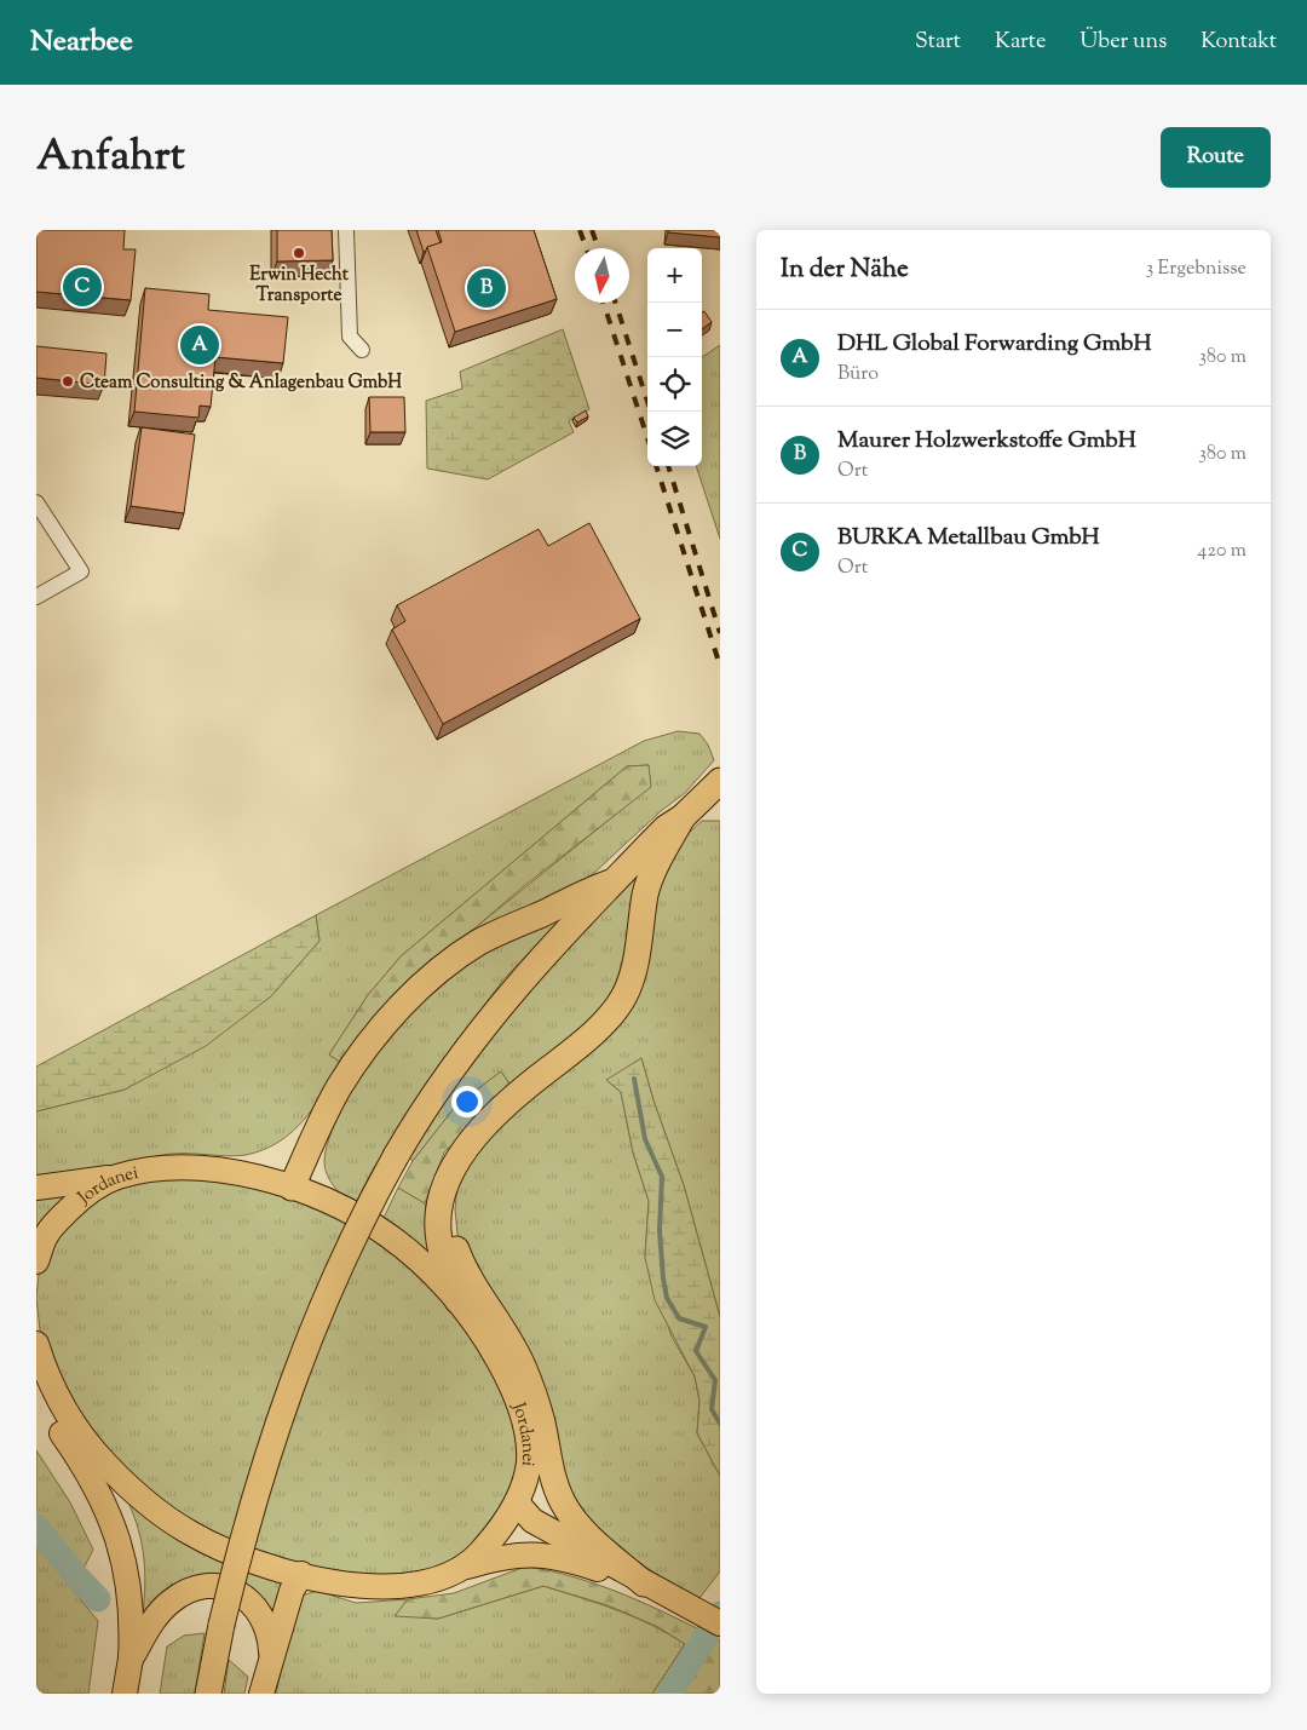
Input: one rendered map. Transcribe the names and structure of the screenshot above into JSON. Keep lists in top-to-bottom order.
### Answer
{
  "streets": {
    "main road": ["Jordanei"]
  },
  "places": ["Erwin Hecht Transporte", "Cteam Consulting & Anlagenbau GmbH"],
  "north": "bottom",
  "page": {
    "header": "Nearbee",
    "nav": [
      "Start",
      "Karte",
      "Über uns",
      "Kontakt"
    ],
    "title": "Anfahrt",
    "buttons": "Route",
    "heading": ["In der Nähe", "3 Ergebnisse"],
    "map_buttons": ["+", "−"],
    "pins": ["C", "B", "A"],
    "list": [
      {
        "mark": "A",
        "name": "DHL Global Forwarding GmbH",
        "note": "Büro",
        "value": "380 m"
      },
      {
        "mark": "B",
        "name": "Maurer Holzwerkstoffe GmbH",
        "note": "Ort",
        "value": "380 m"
      },
      {
        "mark": "C",
        "name": "BURKA Metallbau GmbH",
        "note": "Ort",
        "value": "420 m"
      }
    ]
  }
}
